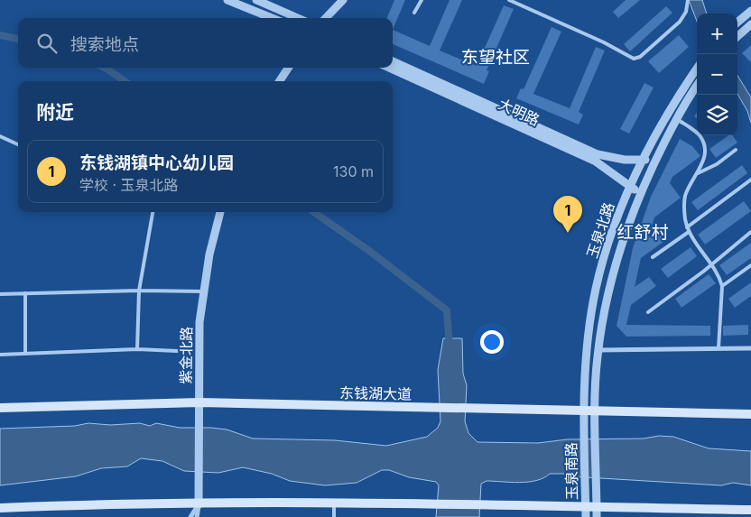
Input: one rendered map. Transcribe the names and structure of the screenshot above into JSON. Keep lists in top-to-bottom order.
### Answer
{
  "streets": {
    "main road": ["东钱湖大道"],
    "street": [
      "大明路",
      "玉泉北路",
      "紫金北路",
      "玉泉南路"
    ]
  },
  "crossings": [
    ["大明路", "玉泉北路"],
    ["玉泉北路", "东钱湖大道"],
    ["玉泉北路", "玉泉南路"],
    ["紫金北路", "东钱湖大道"]
  ],
  "districts": ["东望社区", "红舒村"],
  "page": {
    "map_buttons": ["+", "−"],
    "search": "搜索地点",
    "heading": "附近",
    "list": [
      {
        "mark": "1",
        "name": "东钱湖镇中心幼儿园",
        "note": "学校 · 玉泉北路",
        "value": "130 m"
      }
    ],
    "pins": "1"
  }
}
